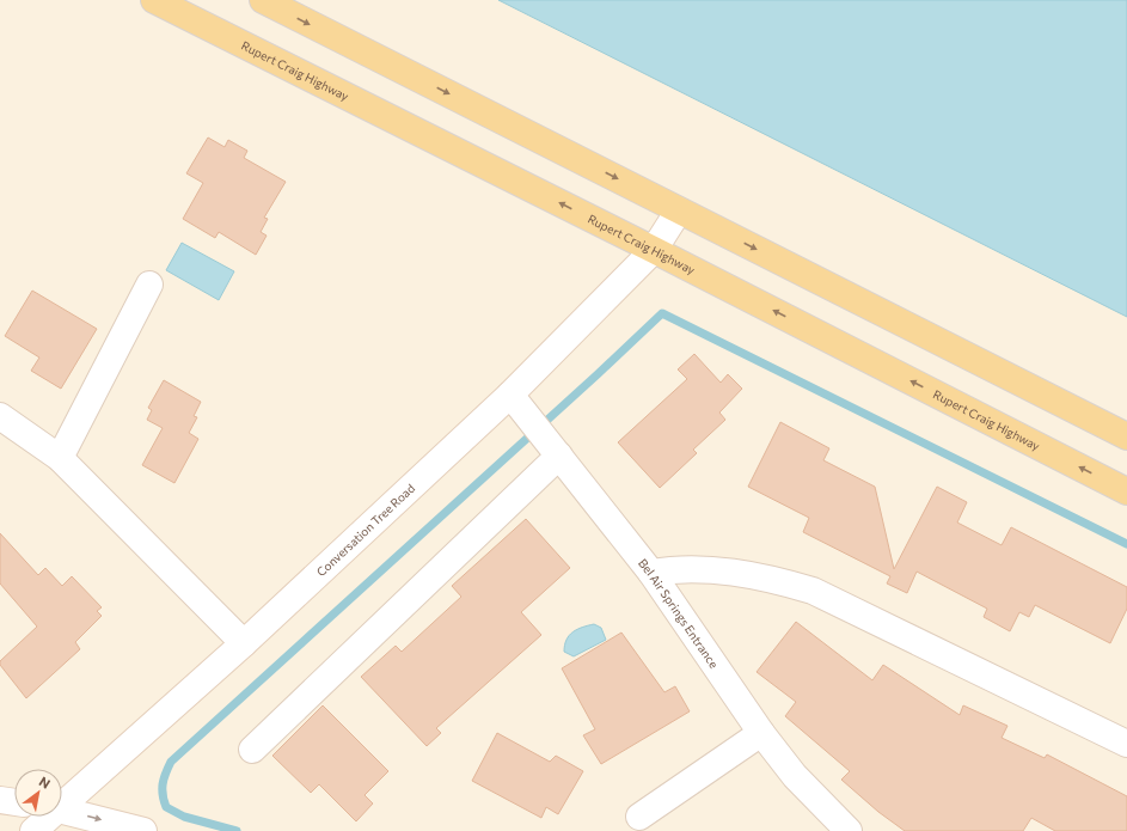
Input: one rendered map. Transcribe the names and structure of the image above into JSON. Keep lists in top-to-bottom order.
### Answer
{
  "streets": {
    "main road": ["Rupert Craig Highway"],
    "street": ["Conversation Tree Road", "Bel Air Springs Entrance"]
  },
  "crossings": [
    ["Rupert Craig Highway", "Conversation Tree Road"],
    ["Conversation Tree Road", "Bel Air Springs Entrance"]
  ],
  "north": "top right"
}
